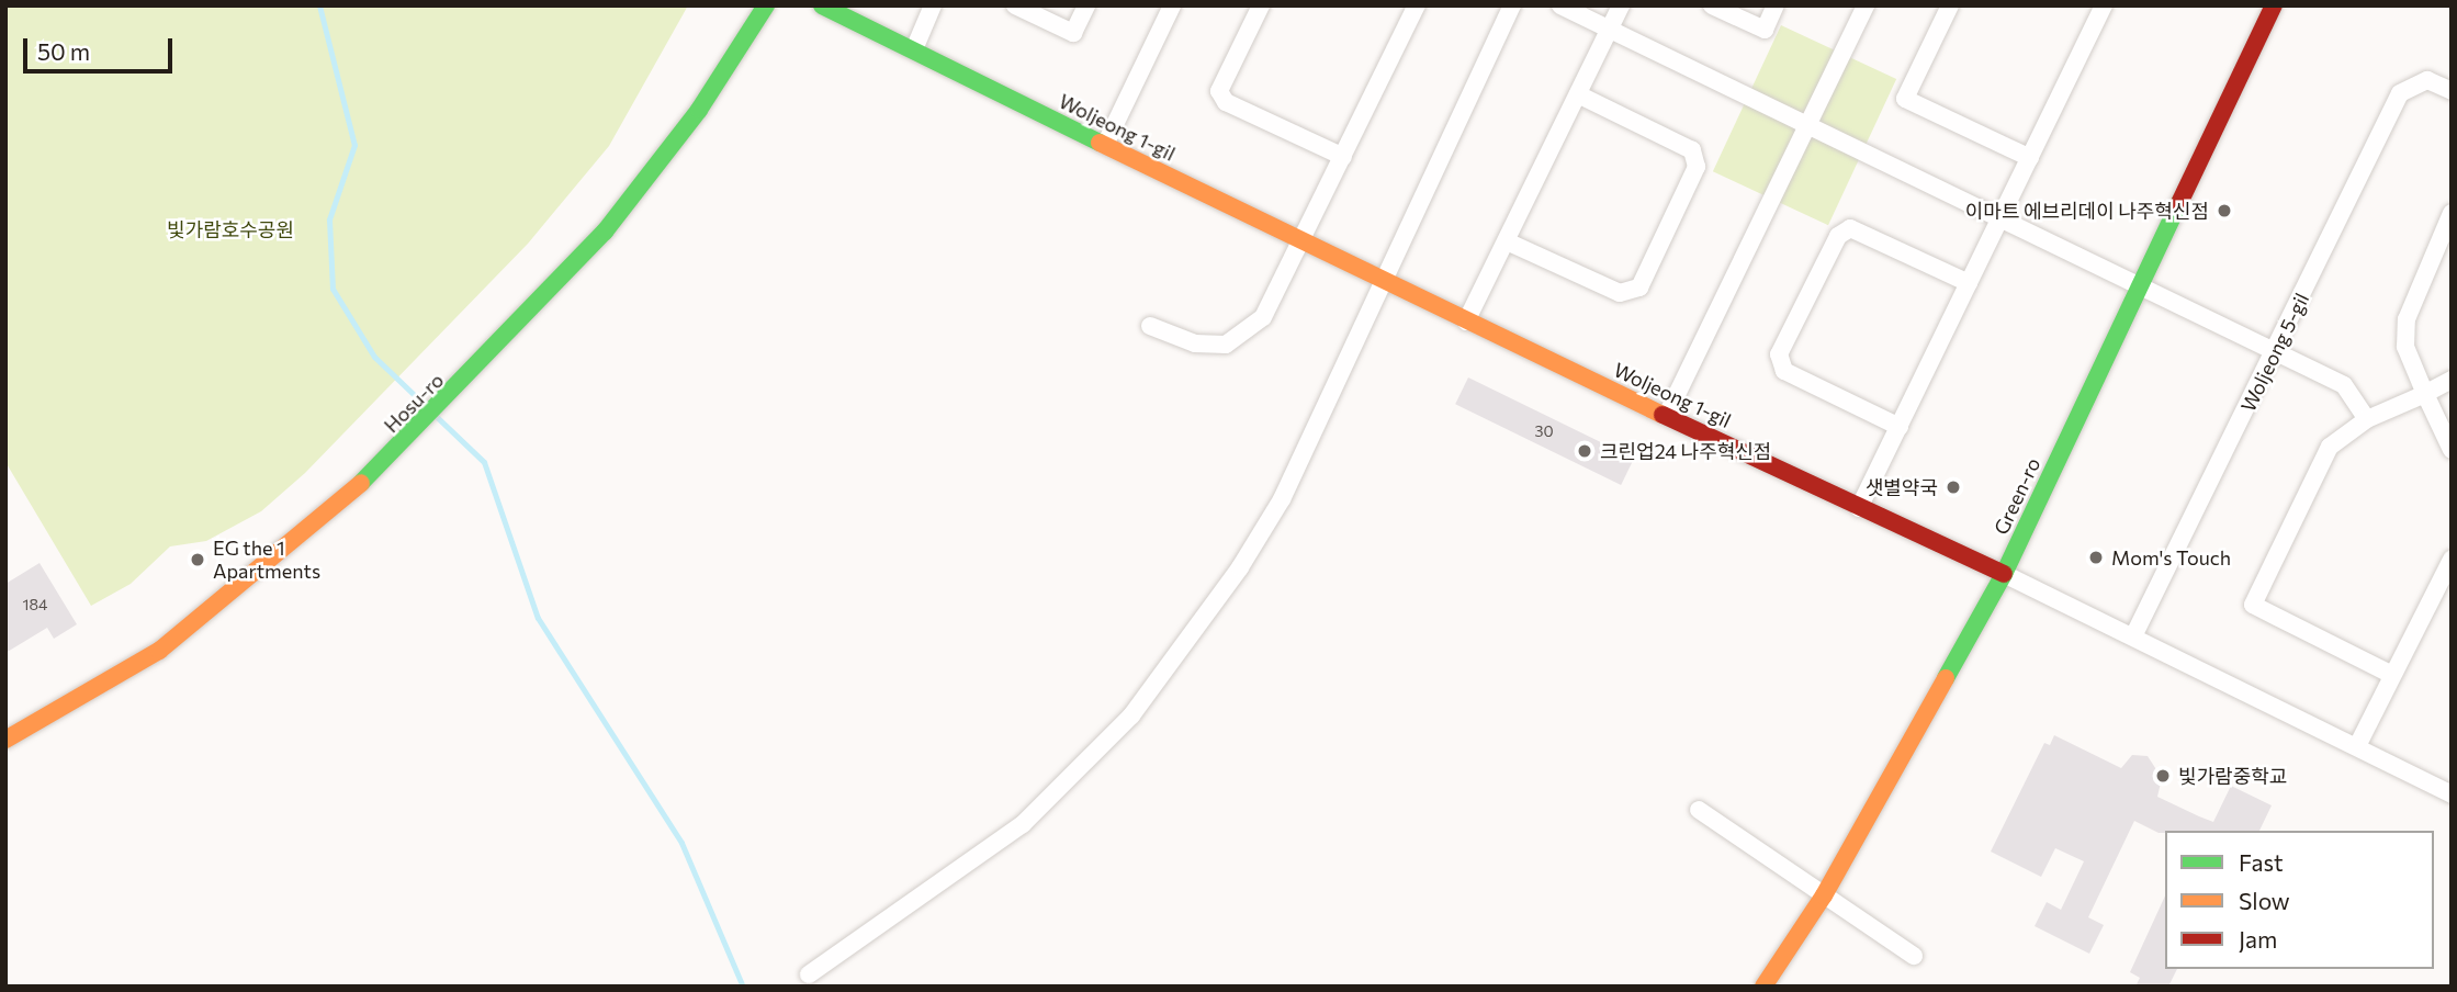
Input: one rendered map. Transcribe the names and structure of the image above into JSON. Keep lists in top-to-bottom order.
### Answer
{
  "streets": {
    "street": [
      "Woljeong 1-gil",
      "Woljeong 5-gil",
      "Hosu-ro",
      "Green-ro"
    ]
  },
  "crossings": [
    ["Woljeong 1-gil", "Green-ro"]
  ],
  "parks": ["빛가람호수공원"],
  "places": [
    "이마트 에브리데이 나주혁신점",
    "크린업24 나주혁신점",
    "샛별약국",
    "Mom's Touch",
    "EG the 1 Apartments",
    "빛가람중학교"
  ],
  "house_numbers": ["30", "184"],
  "legend": ["Fast", "Slow", "Jam"],
  "scale_bar": "50 m"
}
